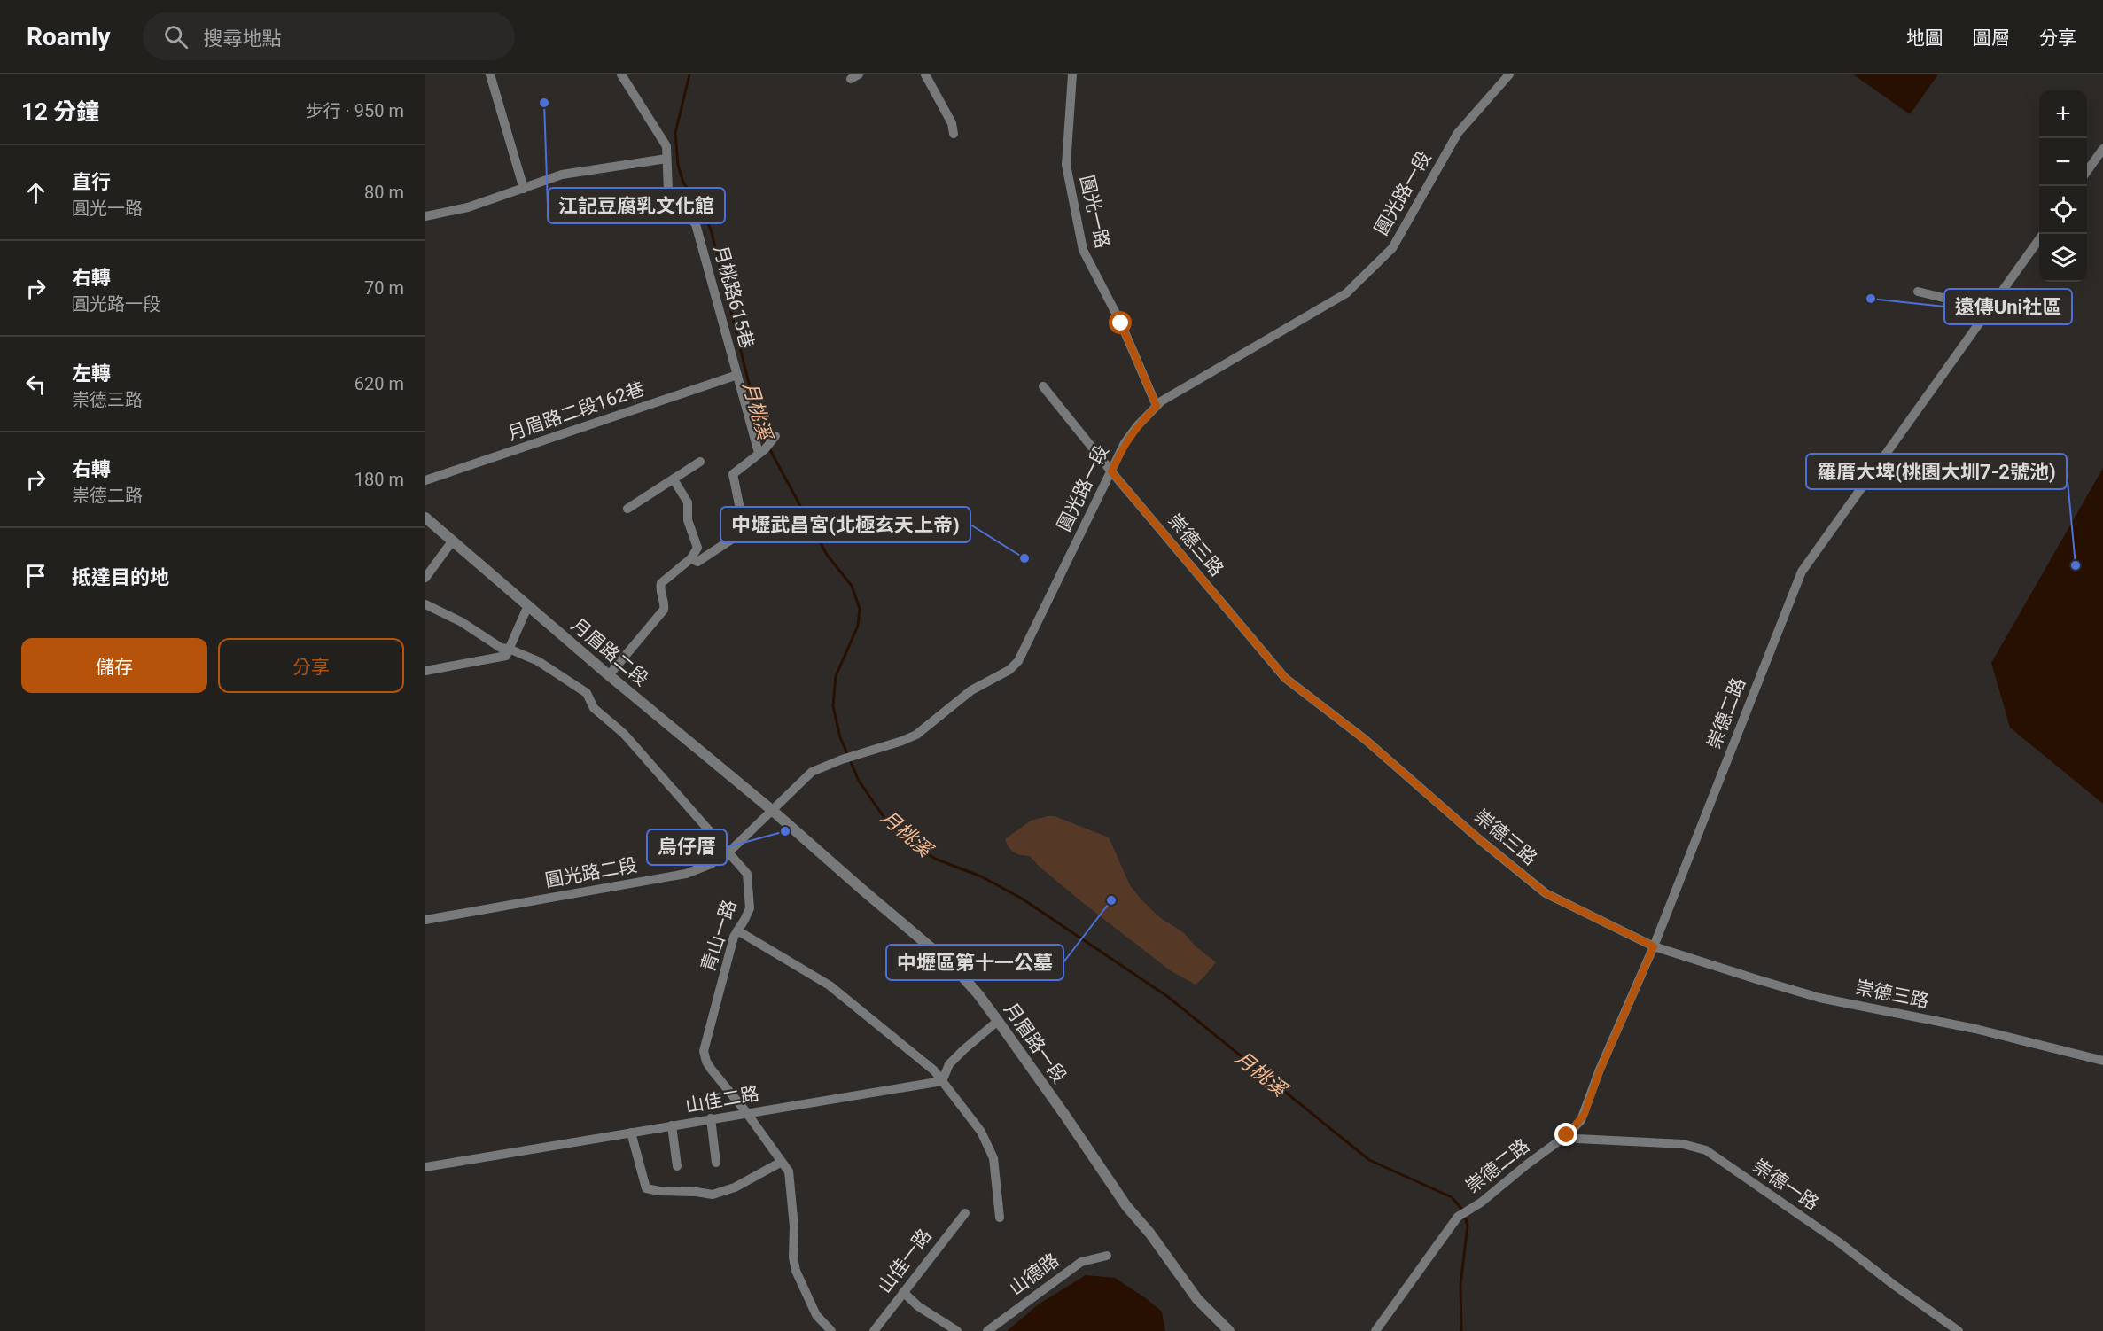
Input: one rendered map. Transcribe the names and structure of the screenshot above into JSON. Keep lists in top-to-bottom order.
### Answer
{
  "streets": {
    "street": [
      "圓光路一段",
      "圓光一路",
      "月桃路615巷",
      "月眉路二段162巷",
      "崇德三路",
      "月眉路二段",
      "崇德二路",
      "圓光路二段",
      "青山一路",
      "月眉路一段",
      "山佳二路",
      "崇德一路",
      "山佳一路",
      "山德路"
    ]
  },
  "crossings": [
    ["圓光路一段", "圓光一路"],
    ["圓光路一段", "崇德三路"],
    ["圓光路一段", "月眉路二段"],
    ["圓光路一段", "圓光路二段"],
    ["圓光路一段", "月眉路一段"],
    ["月桃路615巷", "月眉路二段162巷"],
    ["崇德三路", "崇德二路"],
    ["月眉路二段", "圓光路二段"],
    ["月眉路二段", "月眉路一段"],
    ["崇德二路", "崇德一路"],
    ["圓光路二段", "青山一路"],
    ["圓光路二段", "月眉路一段"],
    ["青山一路", "山佳二路"]
  ],
  "water": ["月桃溪"],
  "places": [
    "江記豆腐乳文化館",
    "遠傳Uni社區",
    "中壢武昌宮(北極玄天上帝)",
    "羅厝大埤(桃園大圳7-2號池)",
    "烏仔厝",
    "中壢區第十一公墓"
  ],
  "page": {
    "header": "Roamly",
    "search": "搜尋地點",
    "nav": ["地圖", "圖層", "分享"],
    "heading": ["12 分鐘", "步行 · 950 m"],
    "map_buttons": ["+", "−"],
    "list": [
      ["直行", "圓光一路", "80 m"],
      ["右轉", "圓光路一段", "70 m"],
      ["左轉", "崇德三路", "620 m"],
      ["右轉", "崇德二路", "180 m"],
      "抵達目的地"
    ],
    "buttons": ["儲存", "分享"]
  }
}
